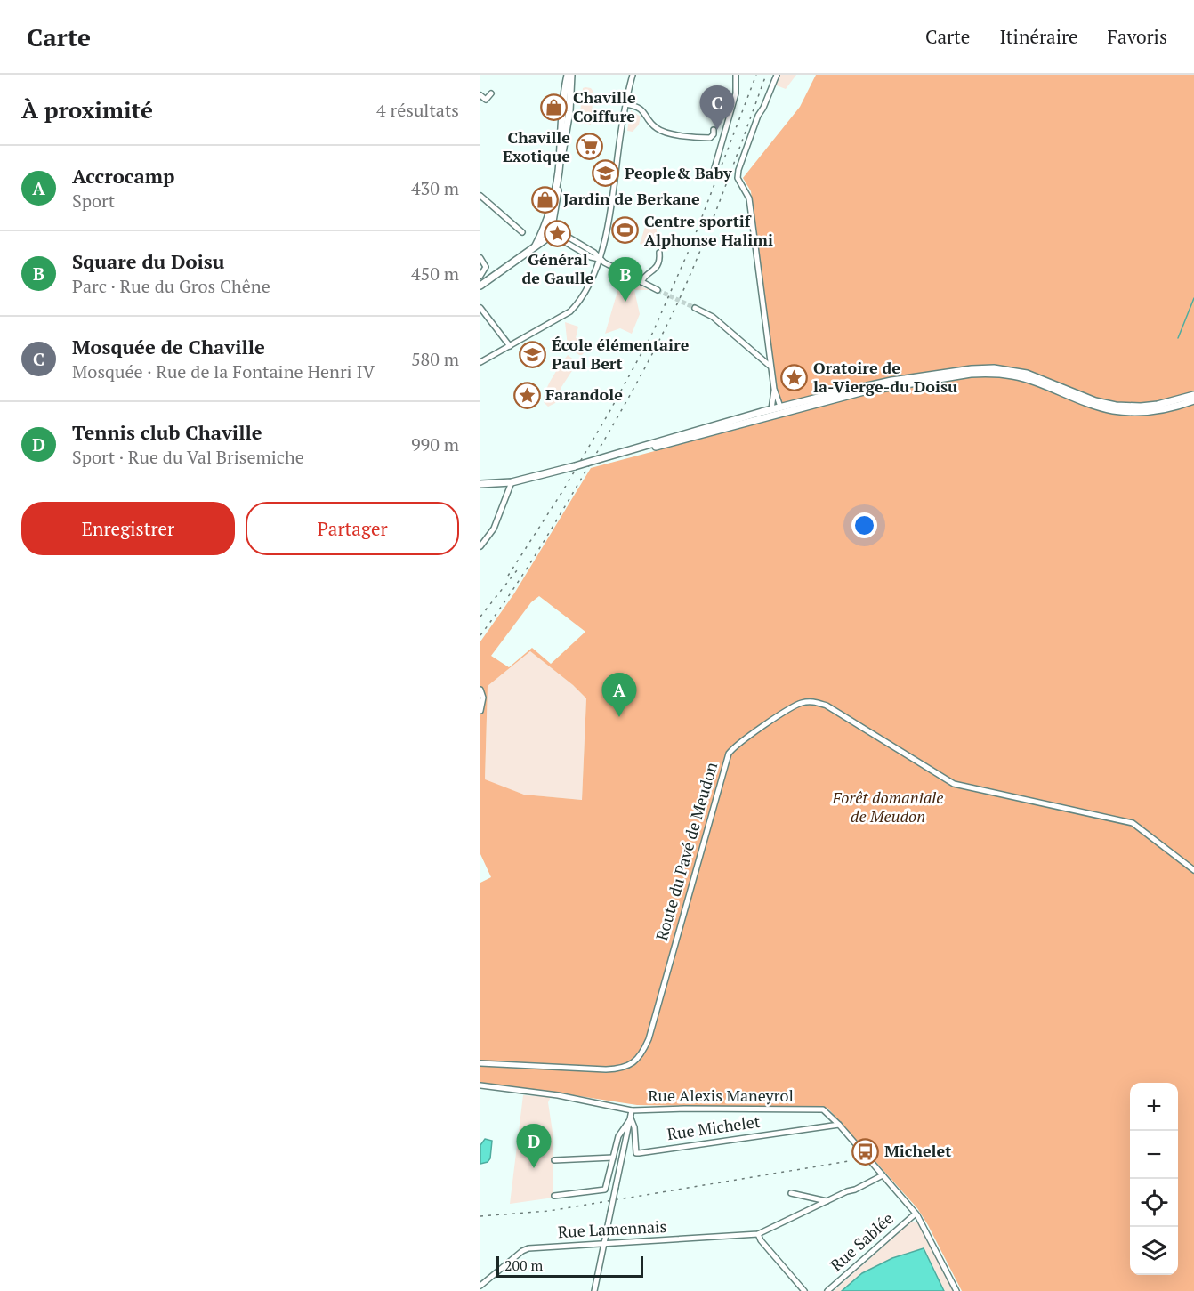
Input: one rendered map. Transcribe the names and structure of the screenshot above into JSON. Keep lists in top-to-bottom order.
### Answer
{
  "streets": {
    "street": [
      "Route du Pavé de Meudon",
      "Rue Alexis Maneyrol",
      "Rue Michelet",
      "Rue Lamennais",
      "Rue Sablée"
    ]
  },
  "crossings": [
    ["Rue Alexis Maneyrol", "Rue Michelet"],
    ["Rue Alexis Maneyrol", "Rue Sablée"]
  ],
  "parks": ["Forêt domaniale de Meudon"],
  "places": {
    "shop": ["Chaville Coiffure", "Jardin de Berkane"],
    "supermarket": ["Chaville Exotique"],
    "school or university": ["People& Baby", "École élémentaire Paul Bert"],
    "sports": ["Centre sportif Alphonse Halimi"],
    "place": ["Général de Gaulle", "Oratoire de la-Vierge-du Doisu", "Farandole"],
    "bus stop": ["Michelet"]
  },
  "scale_bar": "200 m",
  "page": {
    "header": "Carte",
    "nav": ["Carte", "Itinéraire", "Favoris"],
    "heading": ["À proximité", "4 résultats"],
    "pins": [
      "C",
      "B",
      "A",
      "D"
    ],
    "list": [
      {
        "mark": "A",
        "name": "Accrocamp",
        "note": "Sport",
        "value": "430 m"
      },
      {
        "mark": "B",
        "name": "Square du Doisu",
        "note": "Parc · Rue du Gros Chêne",
        "value": "450 m"
      },
      {
        "mark": "C",
        "name": "Mosquée de Chaville",
        "note": "Mosquée · Rue de la Fontaine Henri IV",
        "value": "580 m"
      },
      {
        "mark": "D",
        "name": "Tennis club Chaville",
        "note": "Sport · Rue du Val Brisemiche",
        "value": "990 m"
      }
    ],
    "buttons": ["Enregistrer", "Partager"],
    "map_buttons": ["+", "−"],
    "scale": "200 m"
  }
}
